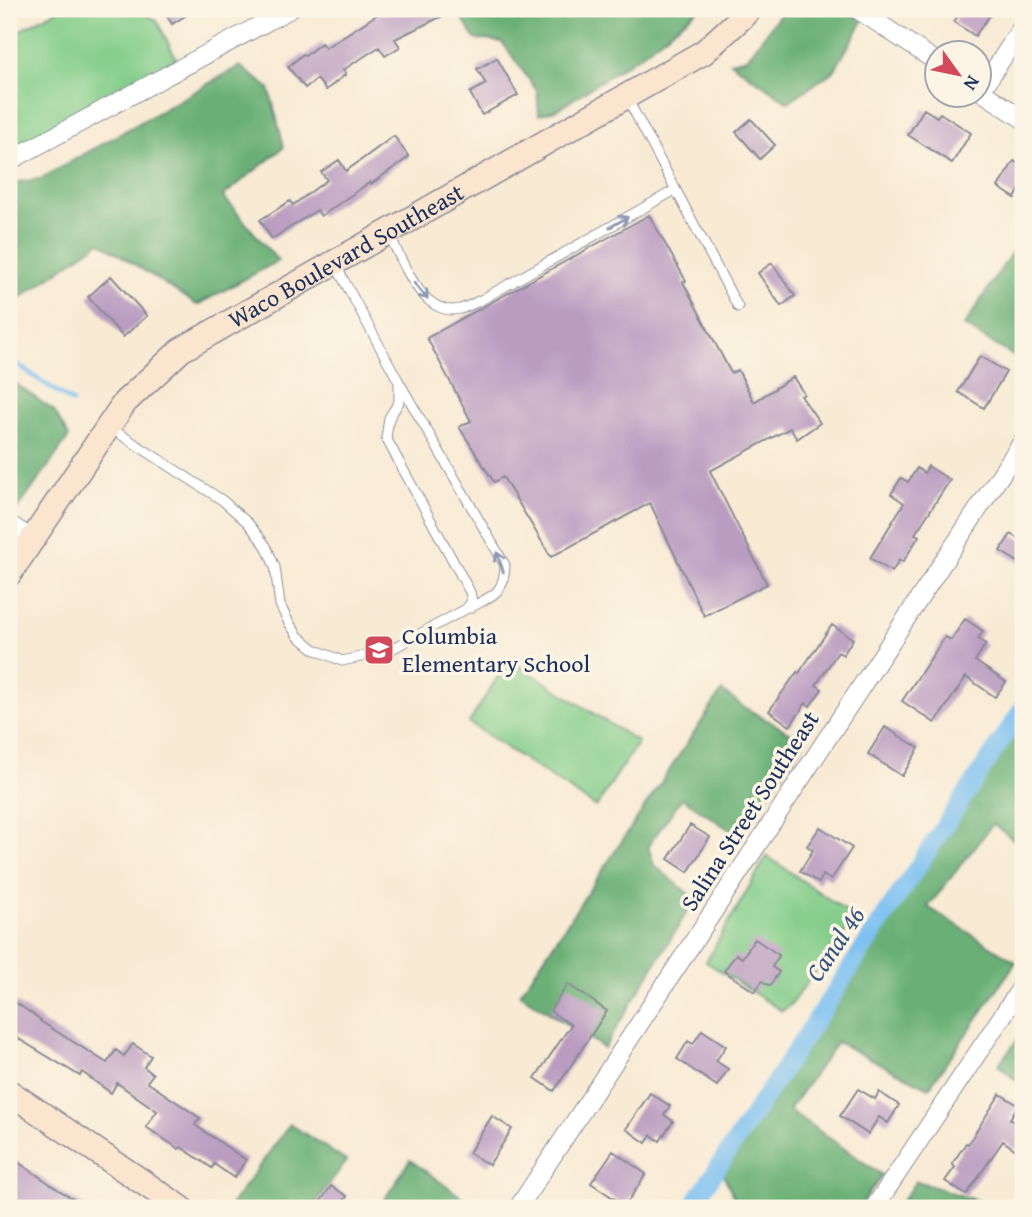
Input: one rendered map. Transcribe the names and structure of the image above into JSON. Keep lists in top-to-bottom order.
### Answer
{
  "streets": {
    "street": ["Waco Boulevard Southeast", "Salina Street Southeast"]
  },
  "water": ["Canal 46"],
  "places": {
    "school or university": ["Columbia Elementary School"]
  },
  "north": "bottom right"
}
